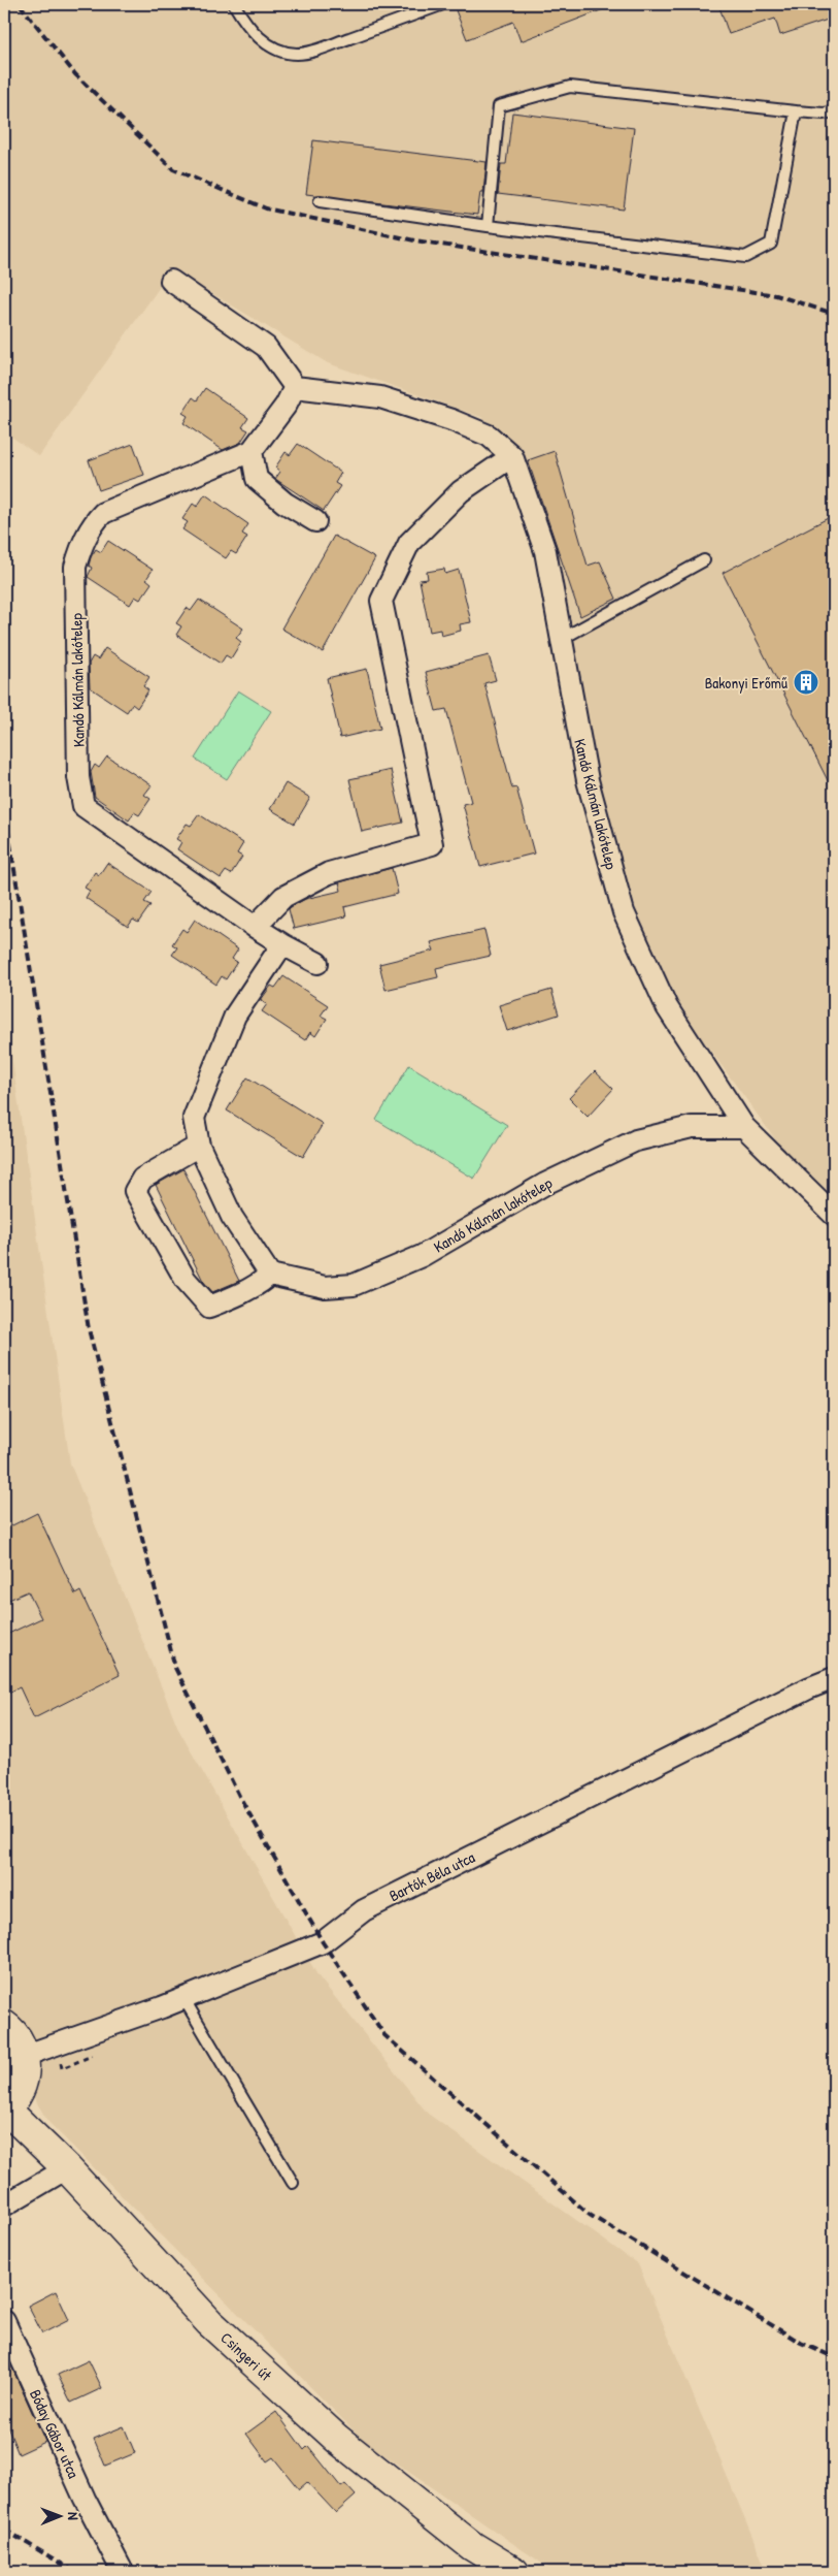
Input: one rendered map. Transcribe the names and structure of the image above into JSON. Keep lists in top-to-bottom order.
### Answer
{
  "streets": {
    "main road": ["Csingeri út"],
    "street": ["Kandó Kálmán lakótelep", "Bartók Béla utca", "Bóday Gábor utca"]
  },
  "places": {
    "building": ["Bakonyi Erőmű"]
  },
  "north": "right"
}
